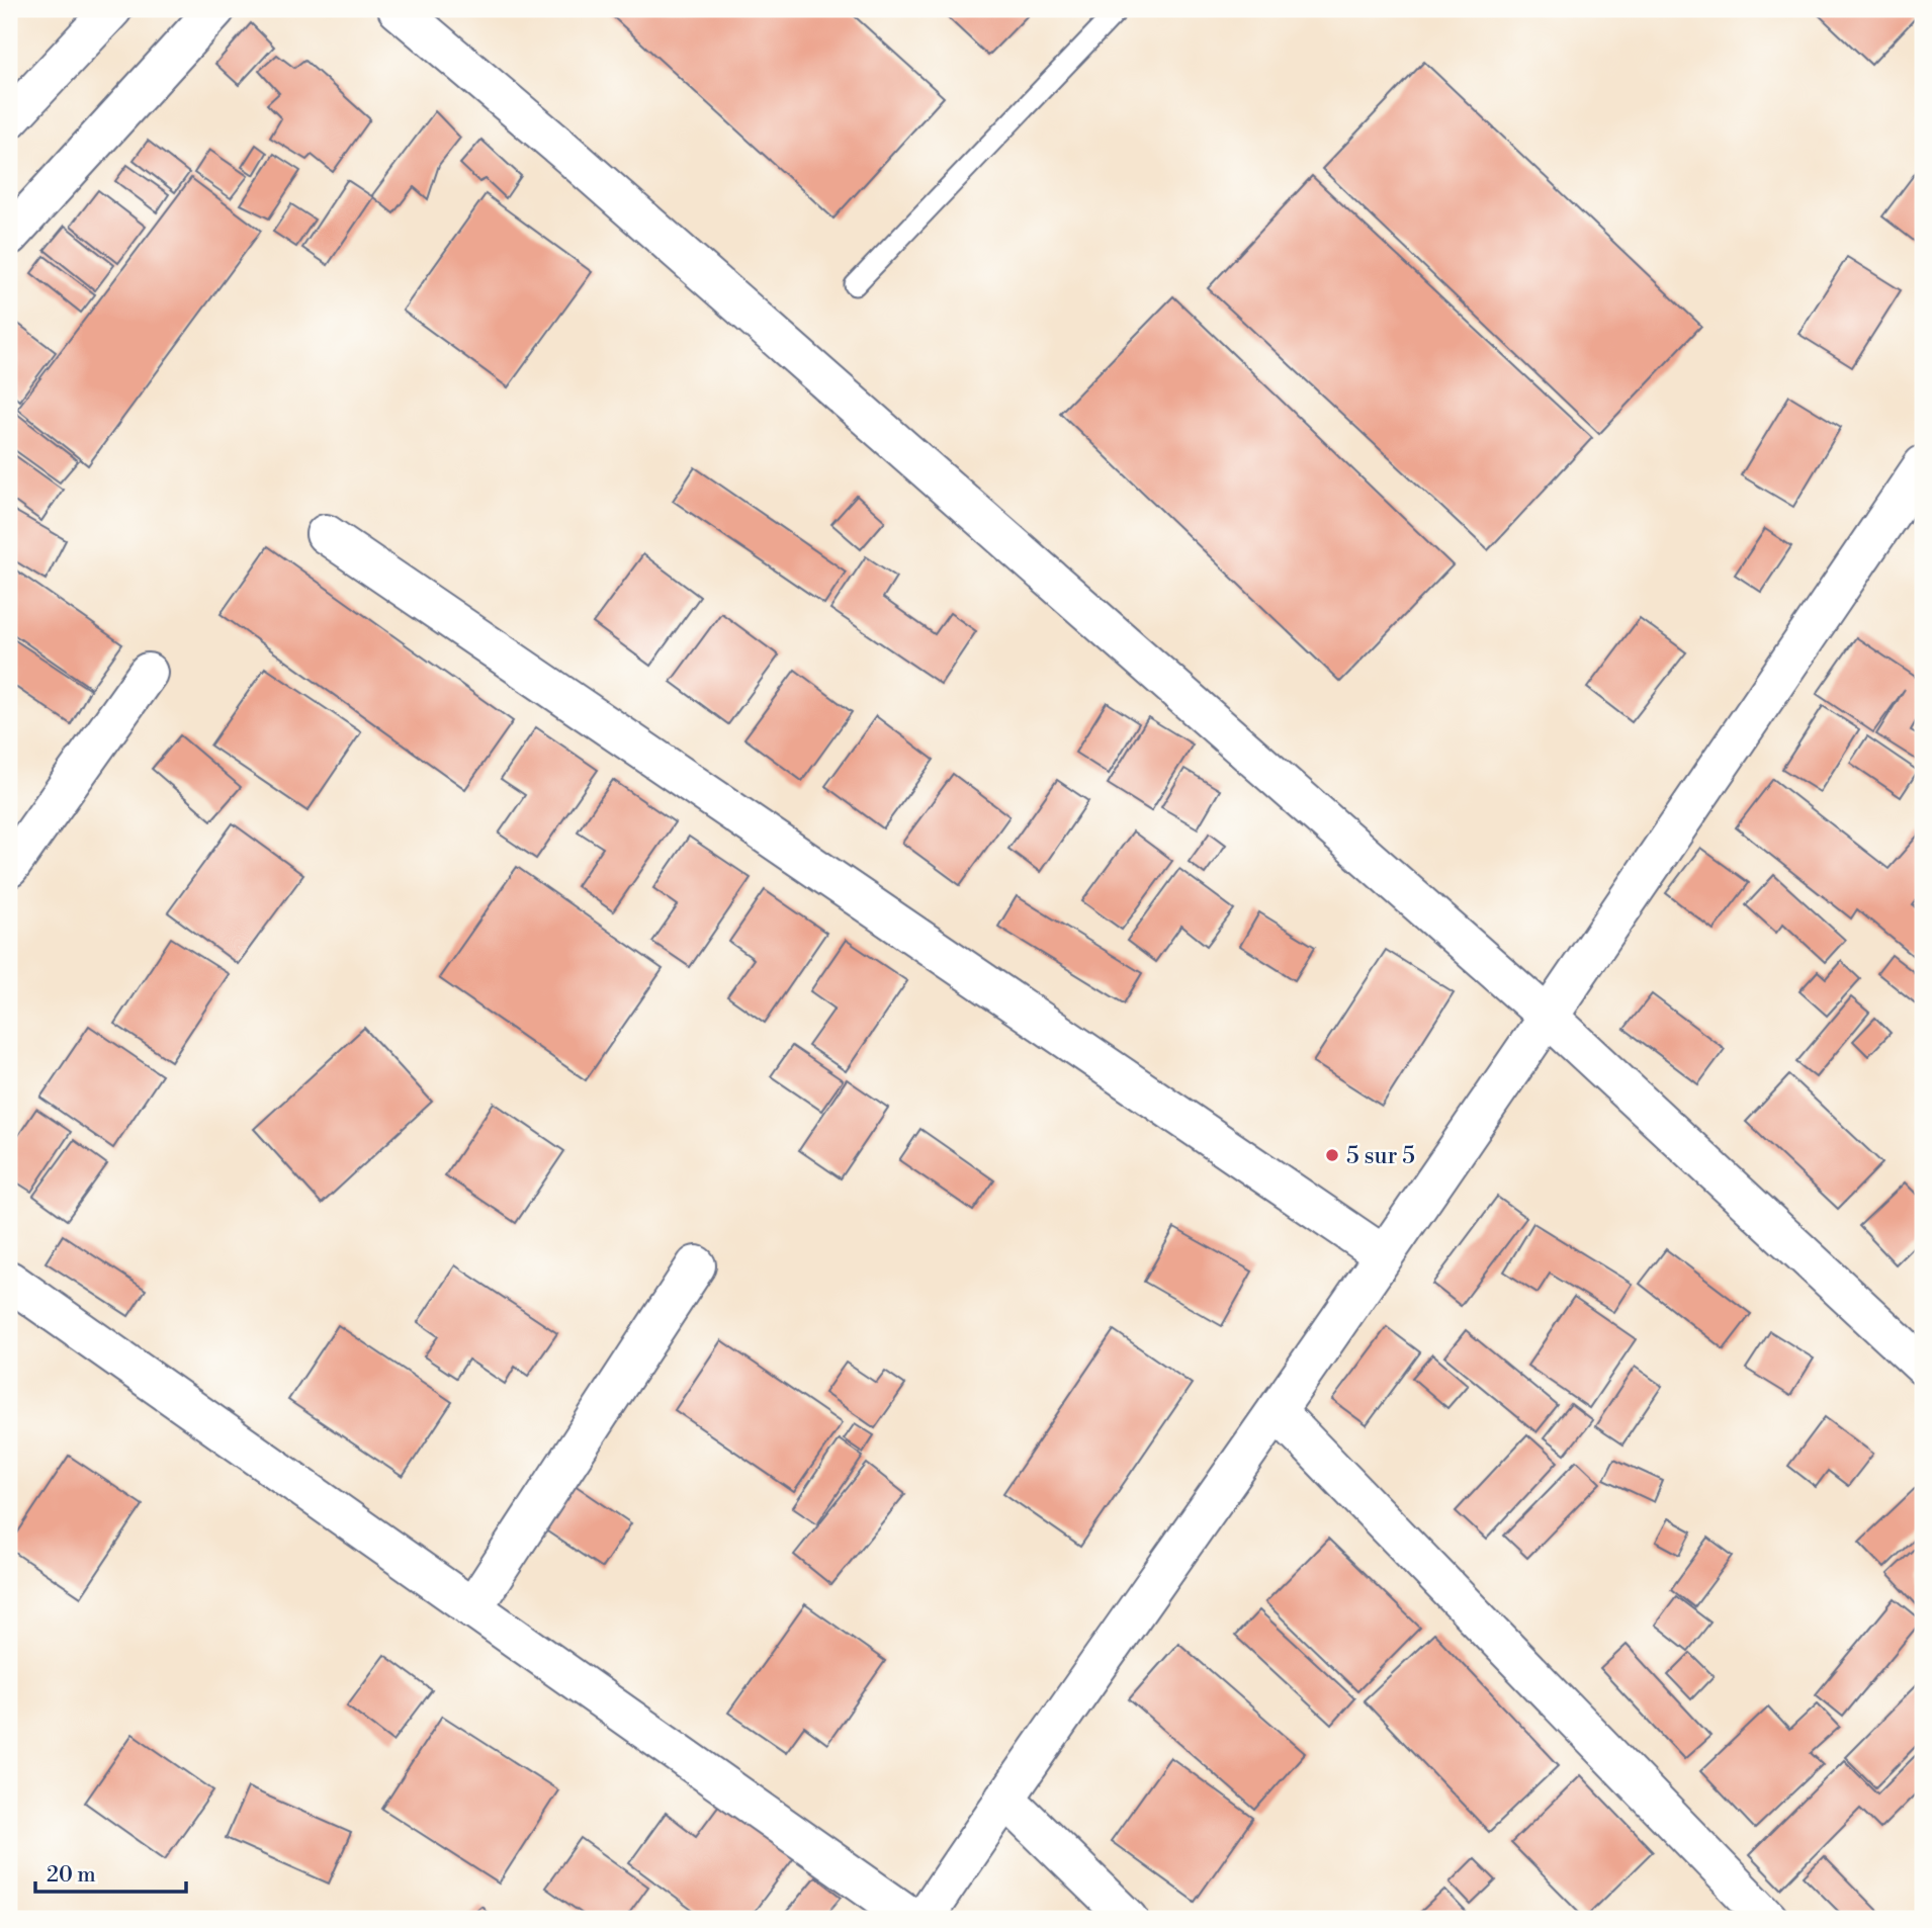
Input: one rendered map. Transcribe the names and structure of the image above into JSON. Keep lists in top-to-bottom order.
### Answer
{
  "places": ["5 sur 5"],
  "scale_bar": "20 m"
}
